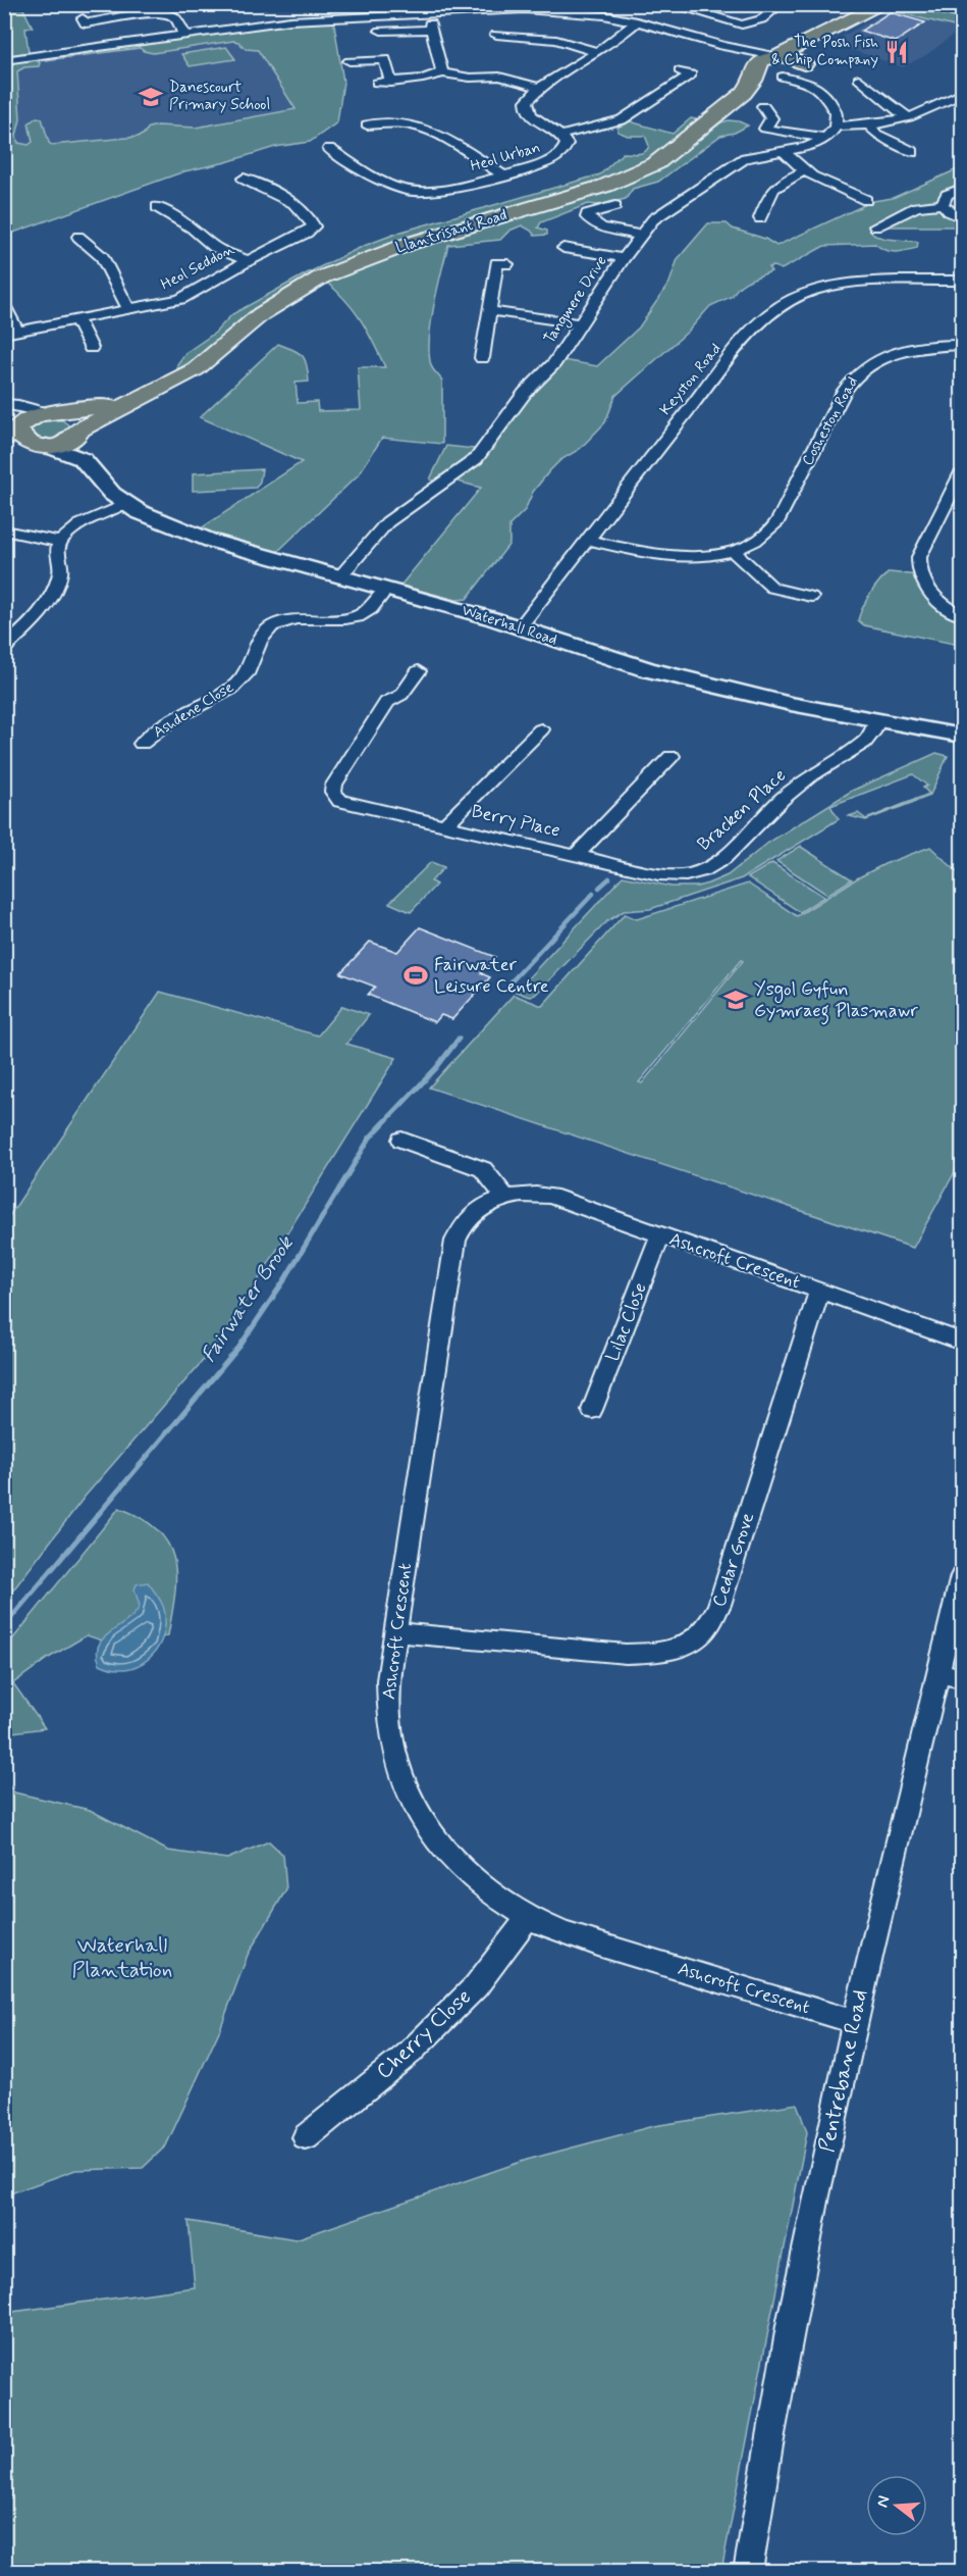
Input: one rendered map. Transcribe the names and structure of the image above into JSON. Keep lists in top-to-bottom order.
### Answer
{
  "streets": {
    "main road": ["Llantrisant Road"],
    "street": [
      "Heol Urban",
      "Heol Seddon",
      "Tangmere Drive",
      "Keyston Road",
      "Cosheston Road",
      "Waterhall Road",
      "Ashdene Close",
      "Bracken Place",
      "Berry Place",
      "Ashcroft Crescent",
      "Lilac Close",
      "Cedar Grove",
      "Cherry Close",
      "Pentrebane Road"
    ]
  },
  "crossings": [
    ["Tangmere Drive", "Waterhall Road"],
    ["Keyston Road", "Cosheston Road"],
    ["Keyston Road", "Waterhall Road"],
    ["Waterhall Road", "Ashdene Close"],
    ["Waterhall Road", "Bracken Place"],
    ["Bracken Place", "Berry Place"],
    ["Ashcroft Crescent", "Lilac Close"],
    ["Ashcroft Crescent", "Cedar Grove"],
    ["Ashcroft Crescent", "Cherry Close"],
    ["Ashcroft Crescent", "Pentrebane Road"]
  ],
  "water": ["Fairwater Brook"],
  "parks": ["Waterhall Plantation"],
  "places": {
    "restaurant": ["The Posh Fish & Chip Company"],
    "school or university": ["Danescourt Primary School", "Ysgol Gyfun Gymraeg Plasmawr"],
    "sports": ["Fairwater Leisure Centre"]
  },
  "north": "left"
}
